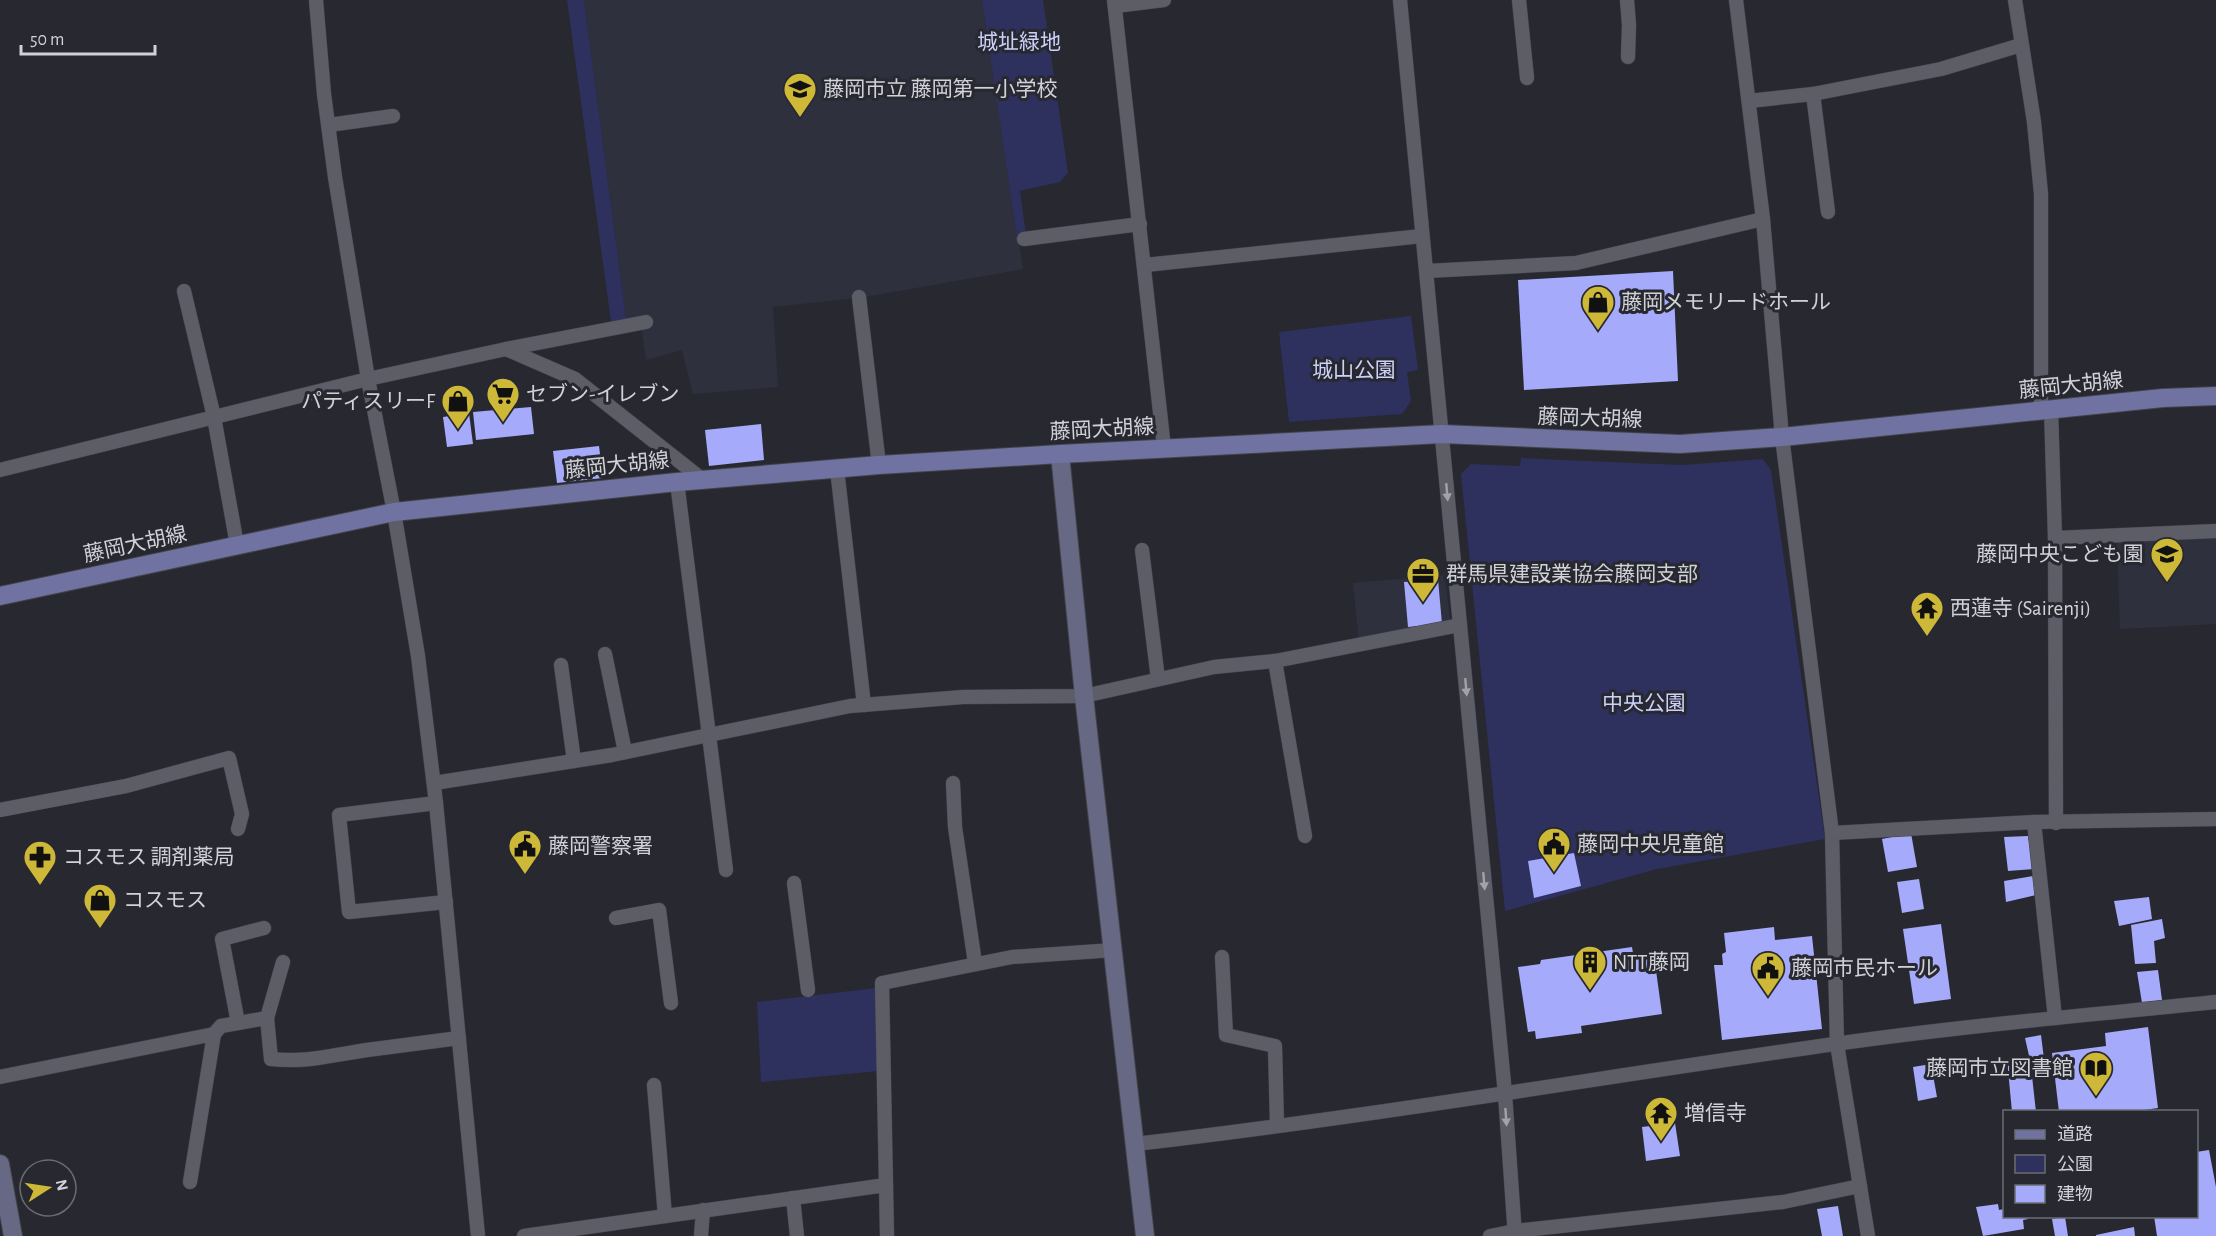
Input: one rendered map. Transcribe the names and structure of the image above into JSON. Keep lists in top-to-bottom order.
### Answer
{
  "streets": {
    "main road": ["藤岡大胡線"]
  },
  "parks": ["城址緑地", "城山公園", "中央公園"],
  "places": {
    "school or university": ["藤岡市立 藤岡第一小学校", "藤岡中央こども園"],
    "shop": ["藤岡メモリードホール", "パティスリーF", "コスモス"],
    "supermarket": ["セブン-イレブン"],
    "office": ["群馬県建設業協会藤岡支部"],
    "temple": ["西蓮寺 (Sairenji)", "増信寺"],
    "public building": ["藤岡中央児童館", "藤岡警察署", "藤岡市民ホール"],
    "pharmacy": ["コスモス 調剤薬局"],
    "building": ["NTT藤岡"],
    "library": ["藤岡市立図書館"]
  },
  "legend": ["道路", "公園", "建物"],
  "scale_bar": "50 m",
  "north": "right"
}
